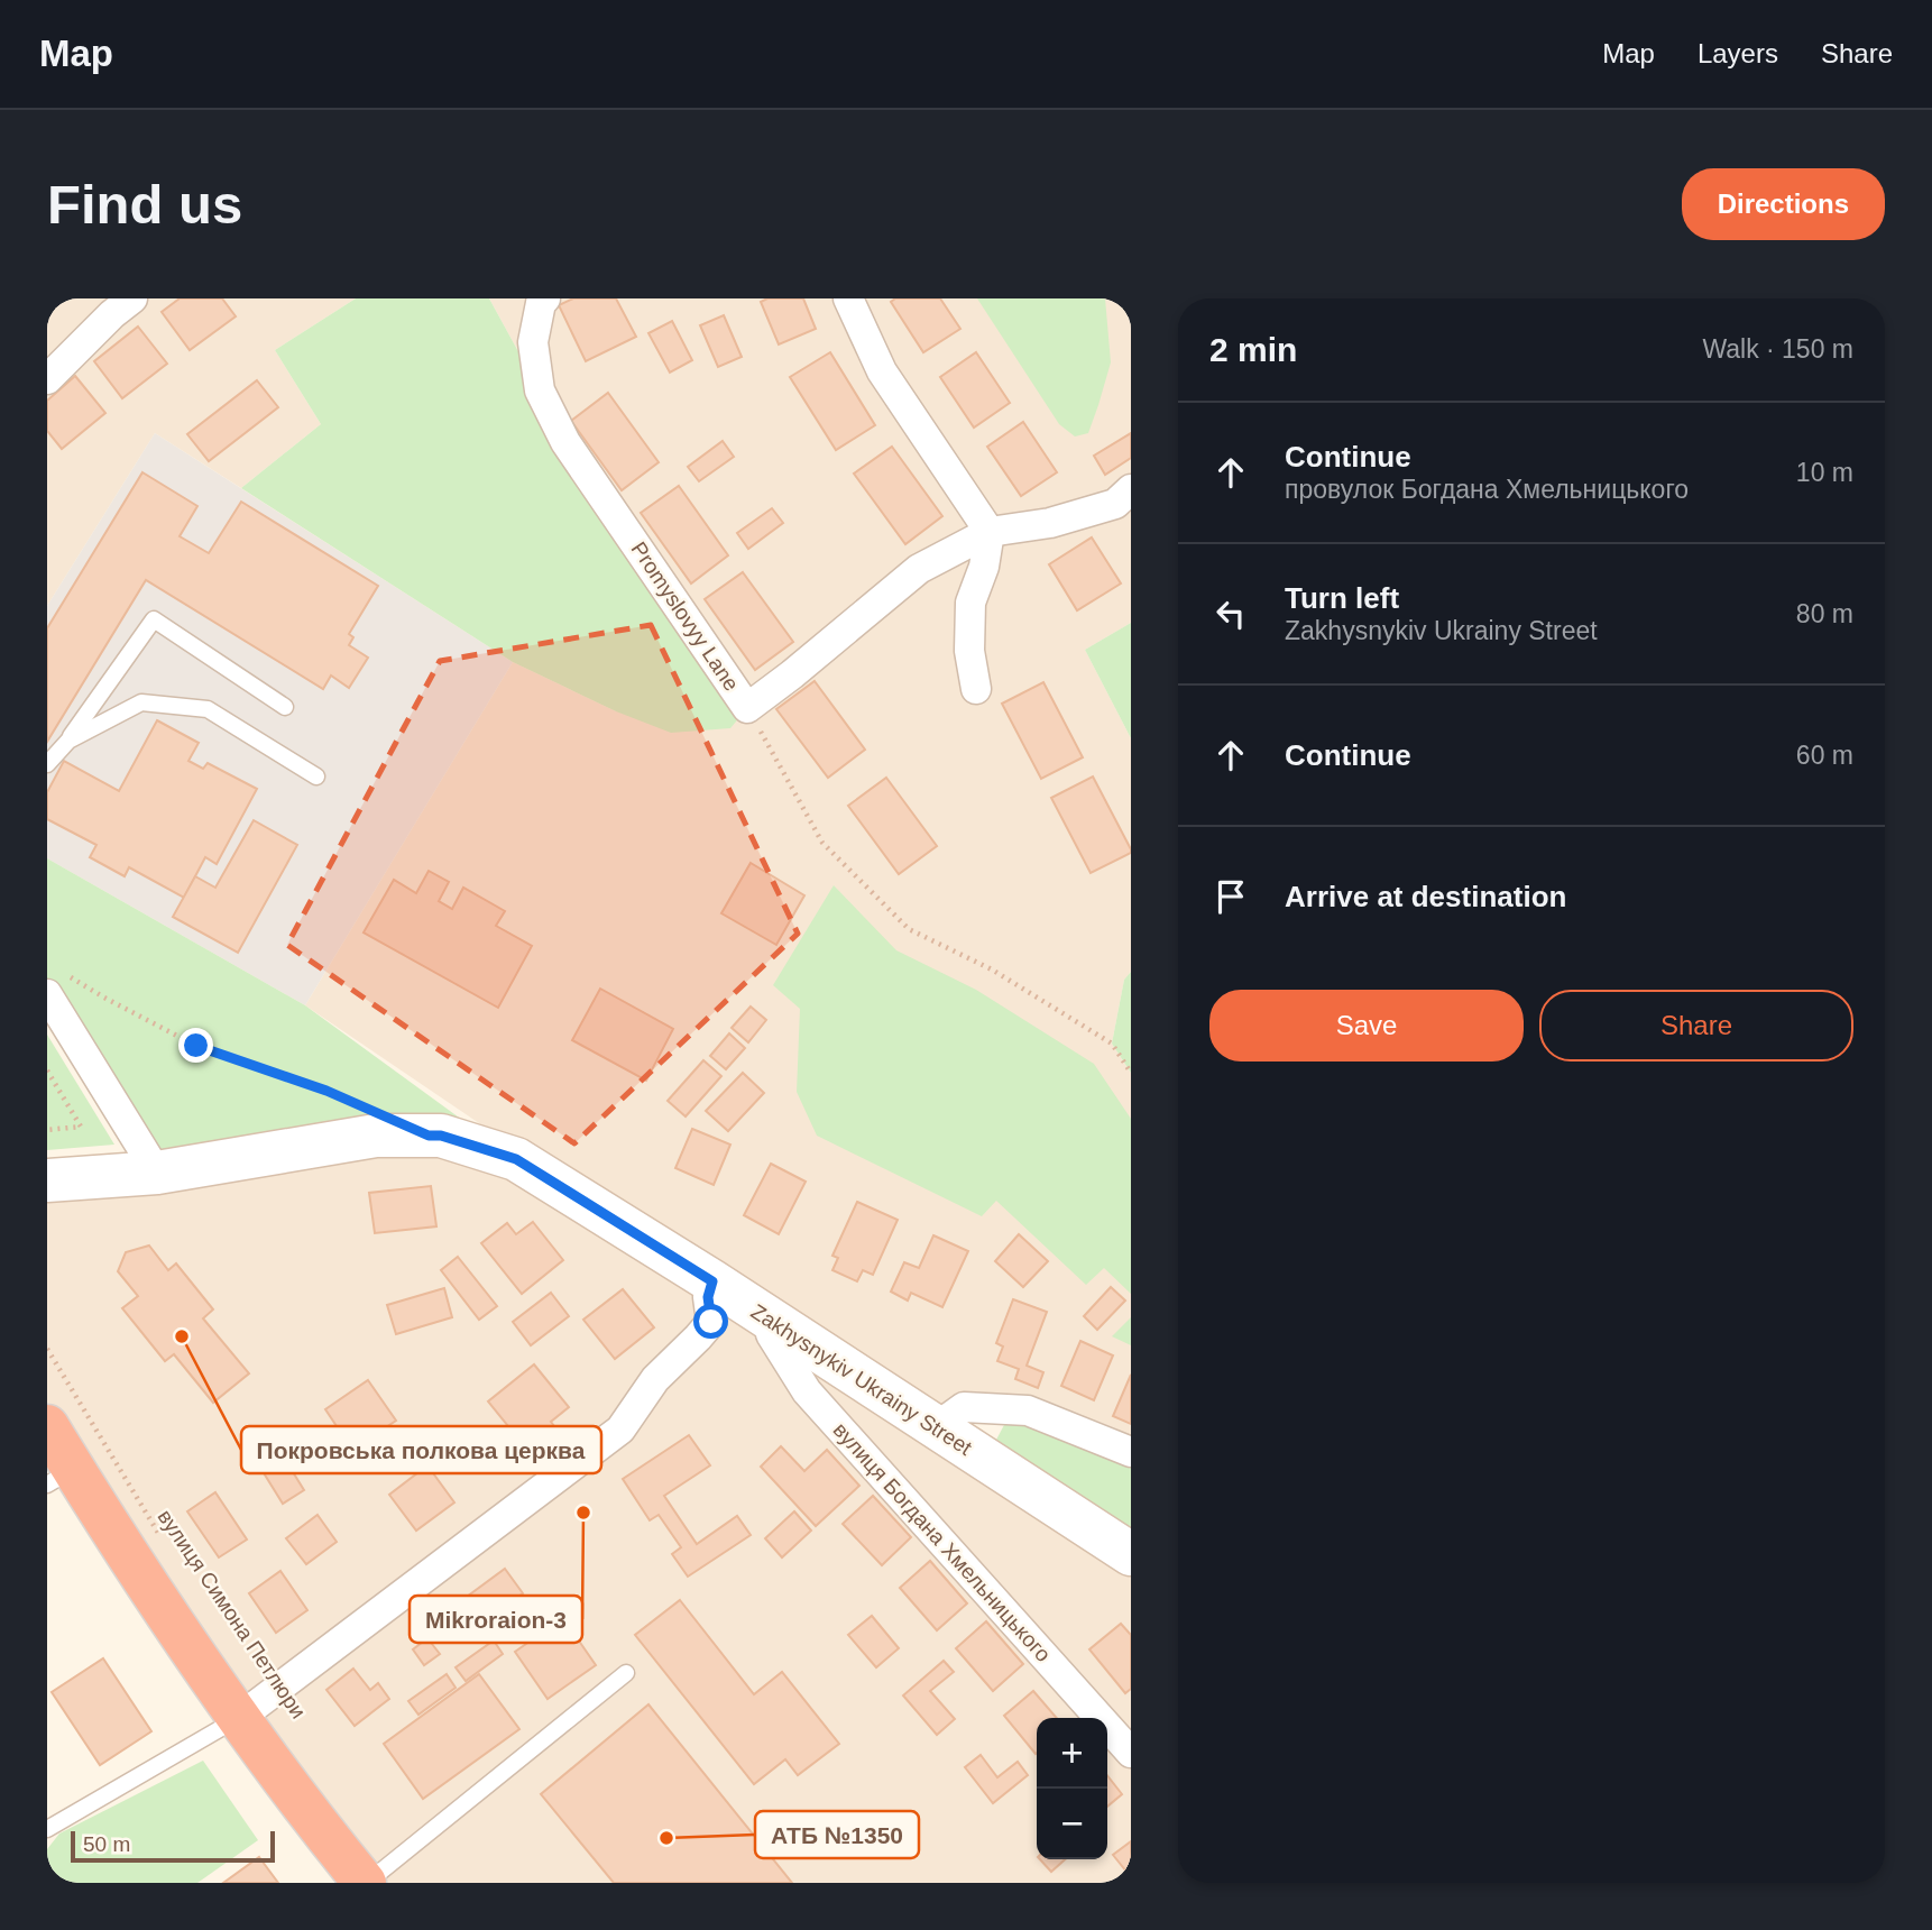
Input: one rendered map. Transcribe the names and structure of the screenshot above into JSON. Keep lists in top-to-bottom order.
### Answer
{
  "streets": {
    "street": ["Promyslovyy Lane", "Zakhysnykiv Ukrainy Street", "вулиця Богдана Хмельницького"],
    "path": ["вулиця Симона Петлюри"]
  },
  "crossings": [
    ["Zakhysnykiv Ukrainy Street", "вулиця Богдана Хмельницького"]
  ],
  "places": ["Покровська полкова церква", "Mikroraion-3", "АТБ №1350"],
  "scale_bar": "50 m",
  "page": {
    "header": "Map",
    "nav": ["Map", "Layers", "Share"],
    "buttons": [
      "Directions",
      ["Save", "Share"]
    ],
    "title": "Find us",
    "heading": ["2 min", "Walk · 150 m"],
    "list": [
      ["Continue", "провулок Богдана Хмельницького", "10 m"],
      ["Turn left", "Zakhysnykiv Ukrainy Street", "80 m"],
      ["Continue", "60 m"],
      "Arrive at destination"
    ],
    "map_buttons": ["+", "−"],
    "scale": "50 m"
  }
}
